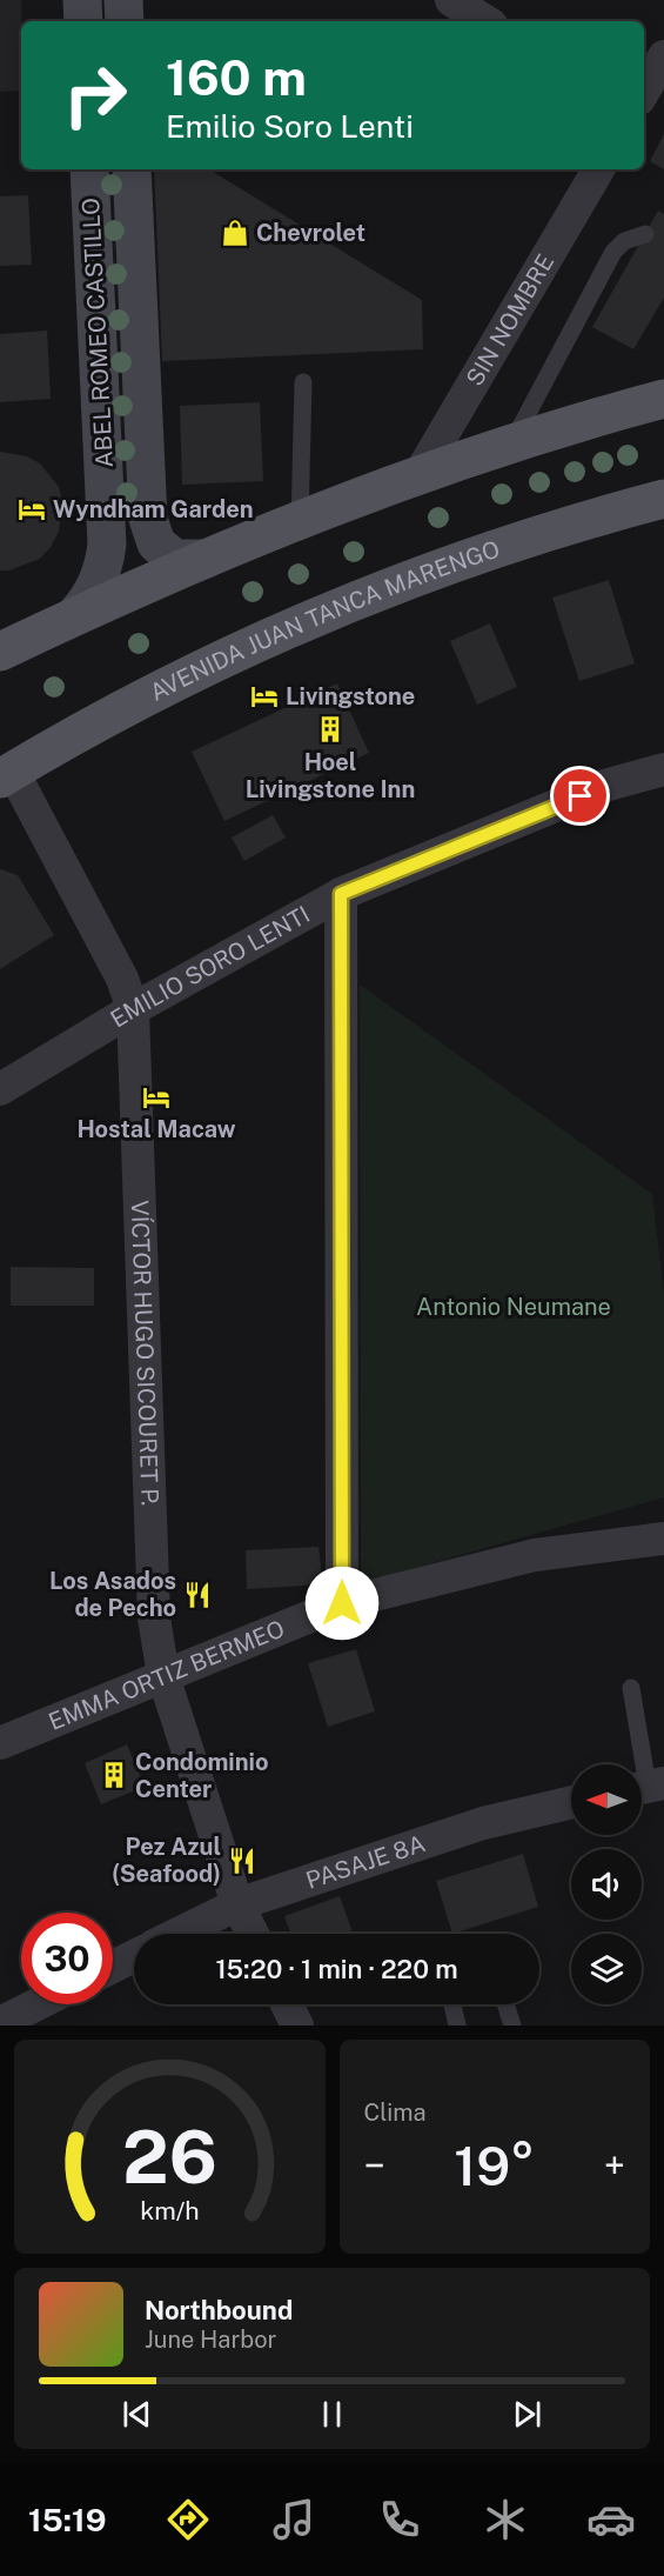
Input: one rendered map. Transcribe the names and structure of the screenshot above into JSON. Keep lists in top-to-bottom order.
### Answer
{
  "streets": {
    "main road": ["AVENIDA JUAN TANCA MARENGO"],
    "street": [
      "SIN NOMBRE",
      "ABEL ROMEO CASTILLO",
      "EMILIO SORO LENTI",
      "VÍCTOR HUGO SICOURET P.",
      "EMMA ORTIZ BERMEO",
      "PASAJE 8A"
    ]
  },
  "crossings": [
    ["AVENIDA JUAN TANCA MARENGO", "VÍCTOR HUGO SICOURET P."],
    ["EMILIO SORO LENTI", "VÍCTOR HUGO SICOURET P."],
    ["VÍCTOR HUGO SICOURET P.", "EMMA ORTIZ BERMEO"],
    ["VÍCTOR HUGO SICOURET P.", "PASAJE 8A"]
  ],
  "parks": ["Antonio Neumane"],
  "places": {
    "shop": ["Chevrolet"],
    "hotel": ["Wyndham Garden", "Livingstone", "Hostal Macaw"],
    "building": ["Hoel Livingstone Inn", "Condominio Center"],
    "restaurant": ["Los Asados de Pecho", "Pez Azul (Seafood)"]
  },
  "north": "left",
  "page": {
    "turn": ["160 m", "Emilio Soro Lenti"],
    "limit": "30",
    "trip": "15:20 · 1 min · 220 m",
    "tile": "Clima",
    "heat": ["−", "19°", "+"],
    "song": ["Northbound", "June Harbor"],
    "tabs": "15:19",
    "gauge": ["26", "km/h"]
  }
}
